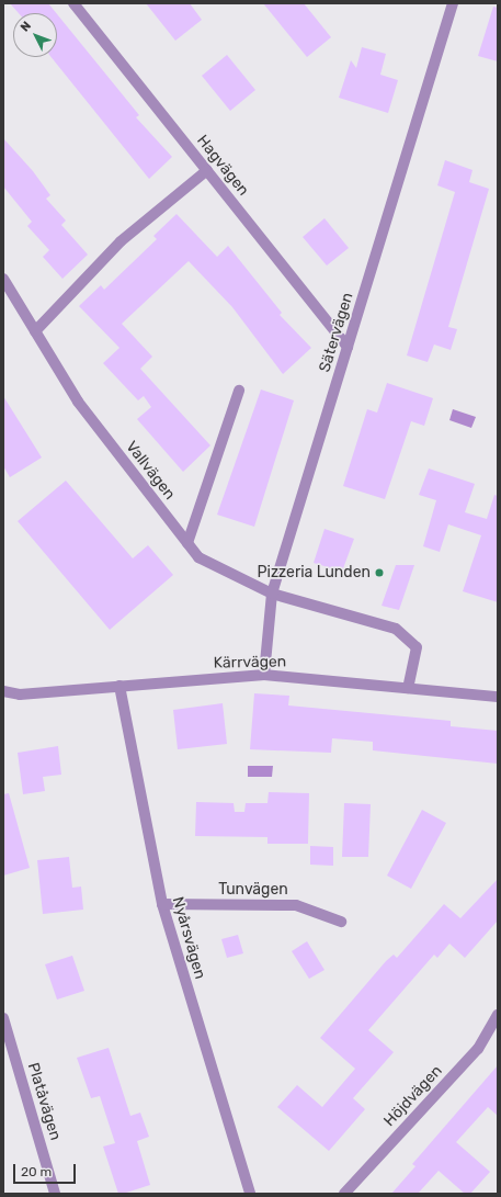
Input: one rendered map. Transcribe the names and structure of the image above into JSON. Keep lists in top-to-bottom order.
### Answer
{
  "streets": {
    "street": [
      "Hagvägen",
      "Sätervägen",
      "Vallvägen",
      "Kärrvägen",
      "Tunvägen",
      "Nyårsvägen",
      "Höjdvägen",
      "Platåvägen"
    ]
  },
  "crossings": [
    ["Hagvägen", "Sätervägen"],
    ["Sätervägen", "Vallvägen"],
    ["Sätervägen", "Kärrvägen"],
    ["Vallvägen", "Kärrvägen"],
    ["Kärrvägen", "Nyårsvägen"],
    ["Tunvägen", "Nyårsvägen"]
  ],
  "places": ["Pizzeria Lunden"],
  "scale_bar": "20 m",
  "north": "top left"
}
